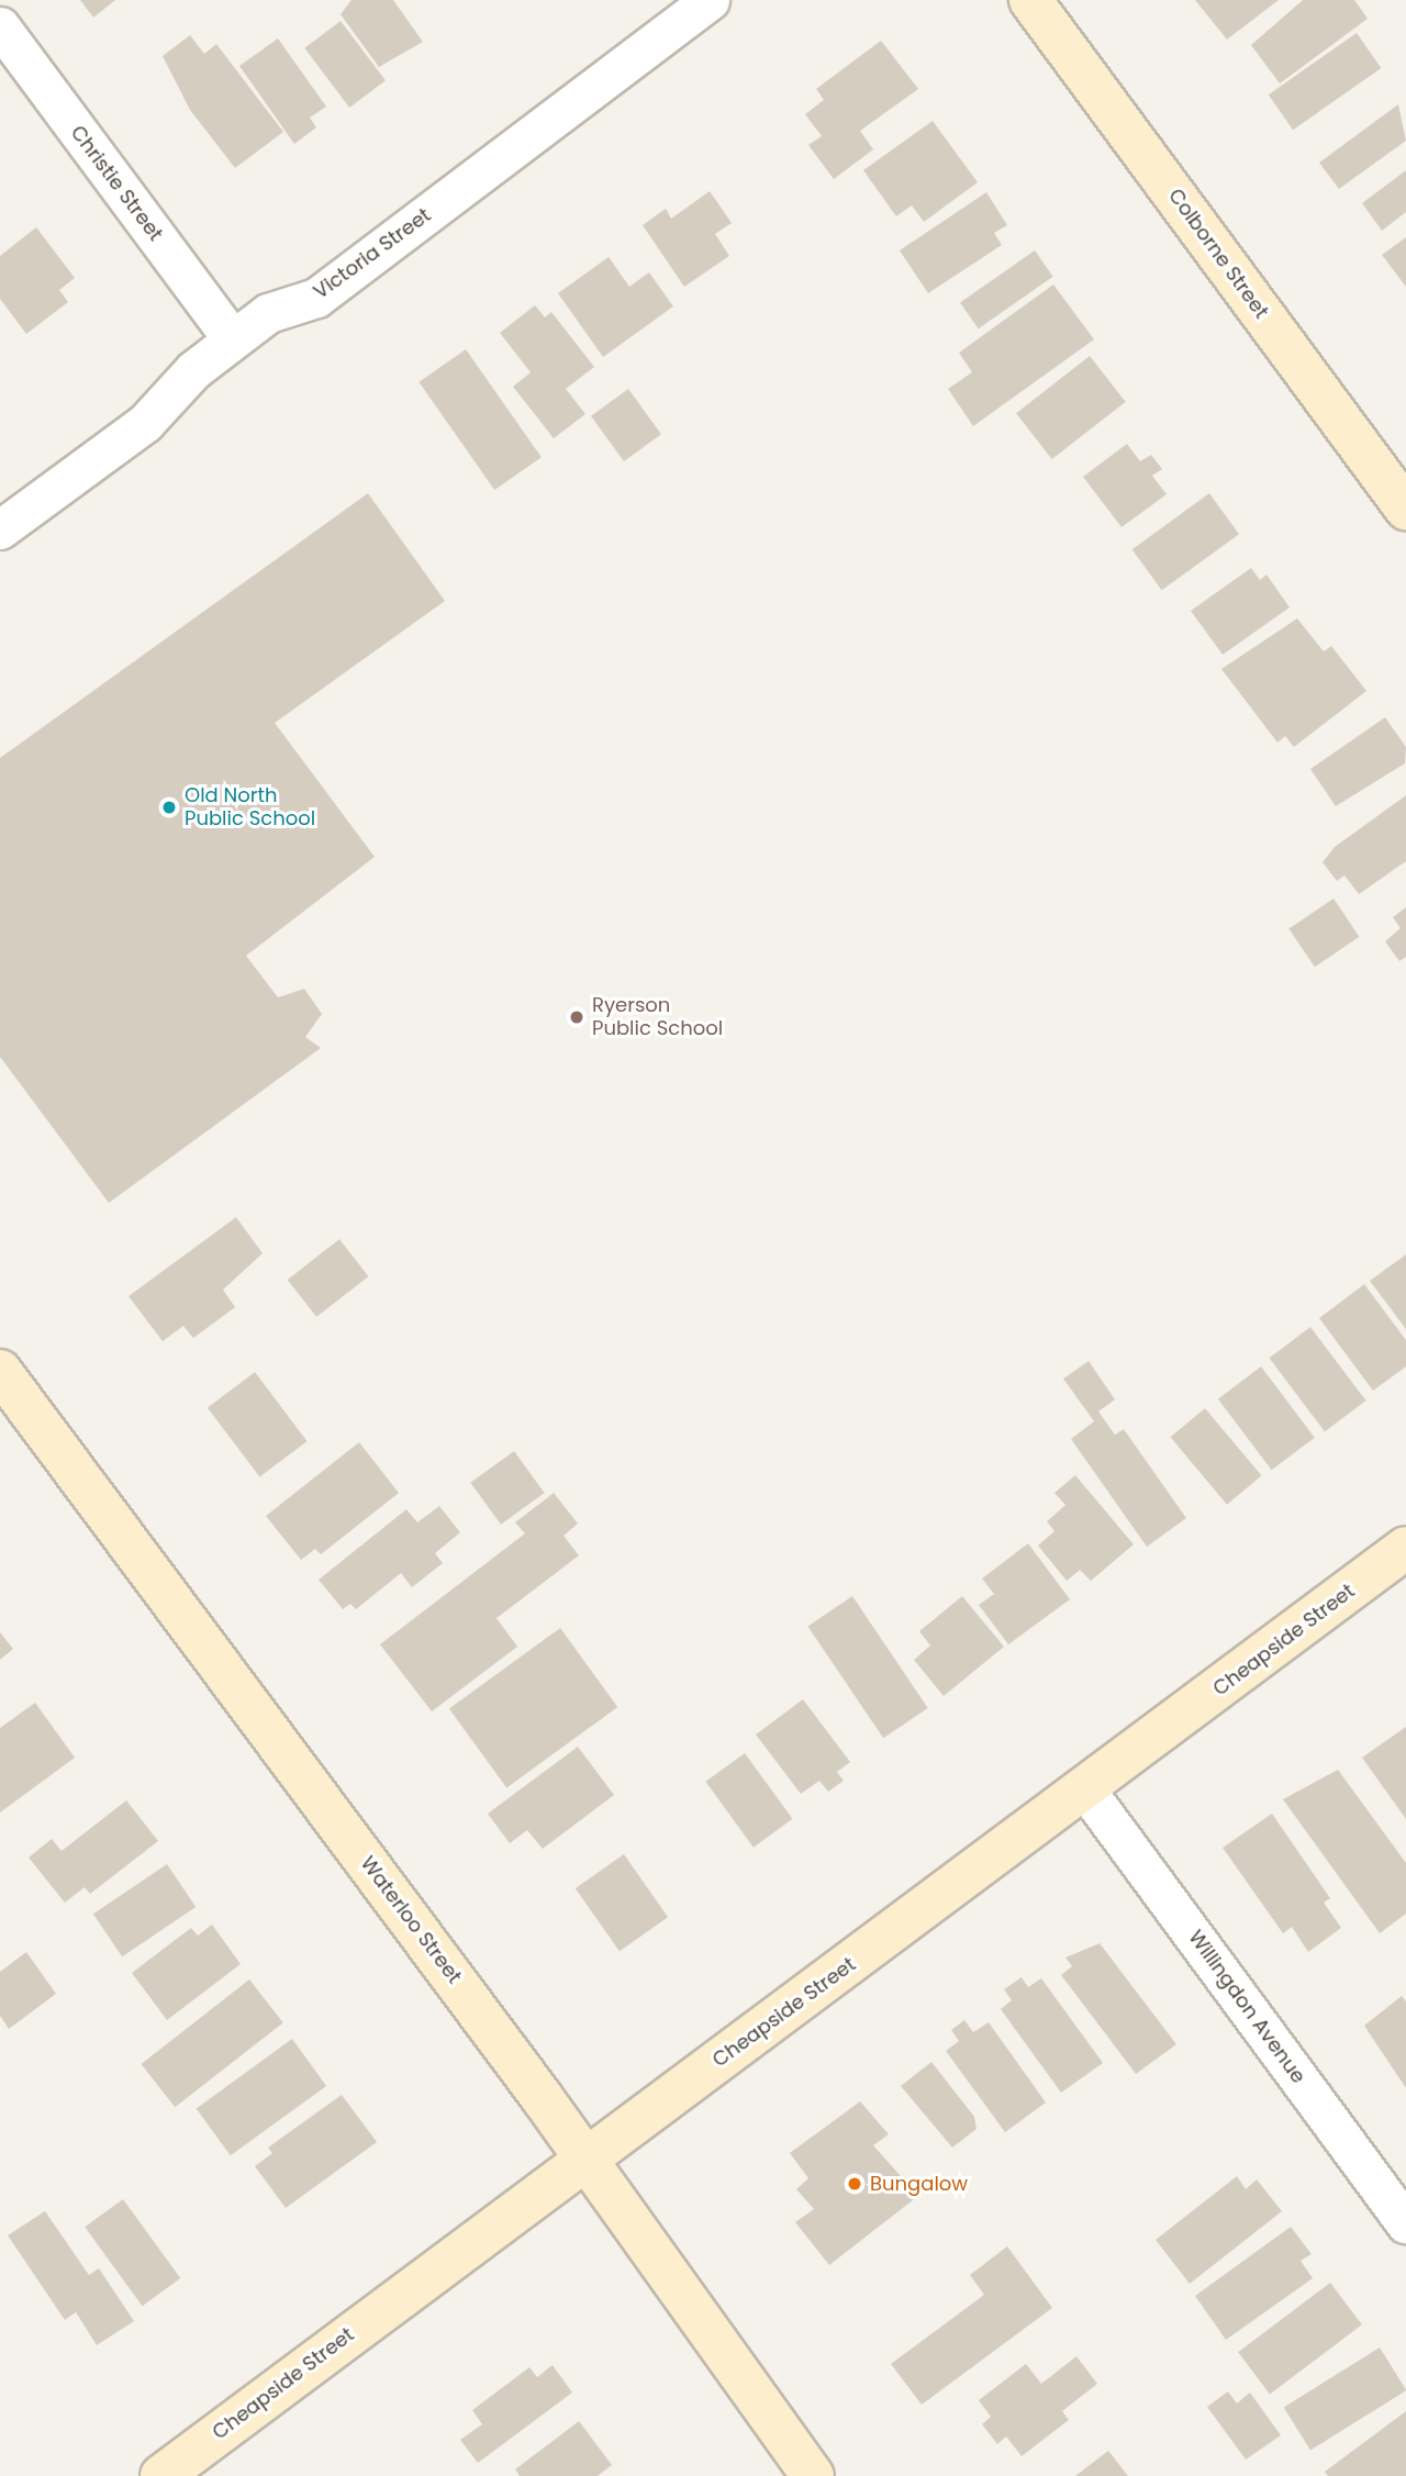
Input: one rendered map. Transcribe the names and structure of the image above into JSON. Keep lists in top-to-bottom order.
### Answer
{
  "streets": {
    "street": [
      "Christie Street",
      "Victoria Street",
      "Colborne Street",
      "Cheapside Street",
      "Waterloo Street",
      "Willingdon Avenue"
    ]
  },
  "crossings": [
    ["Christie Street", "Victoria Street"],
    ["Cheapside Street", "Waterloo Street"],
    ["Cheapside Street", "Willingdon Avenue"]
  ],
  "places": ["Old North Public School", "Ryerson Public School", "Bungalow"]
}
